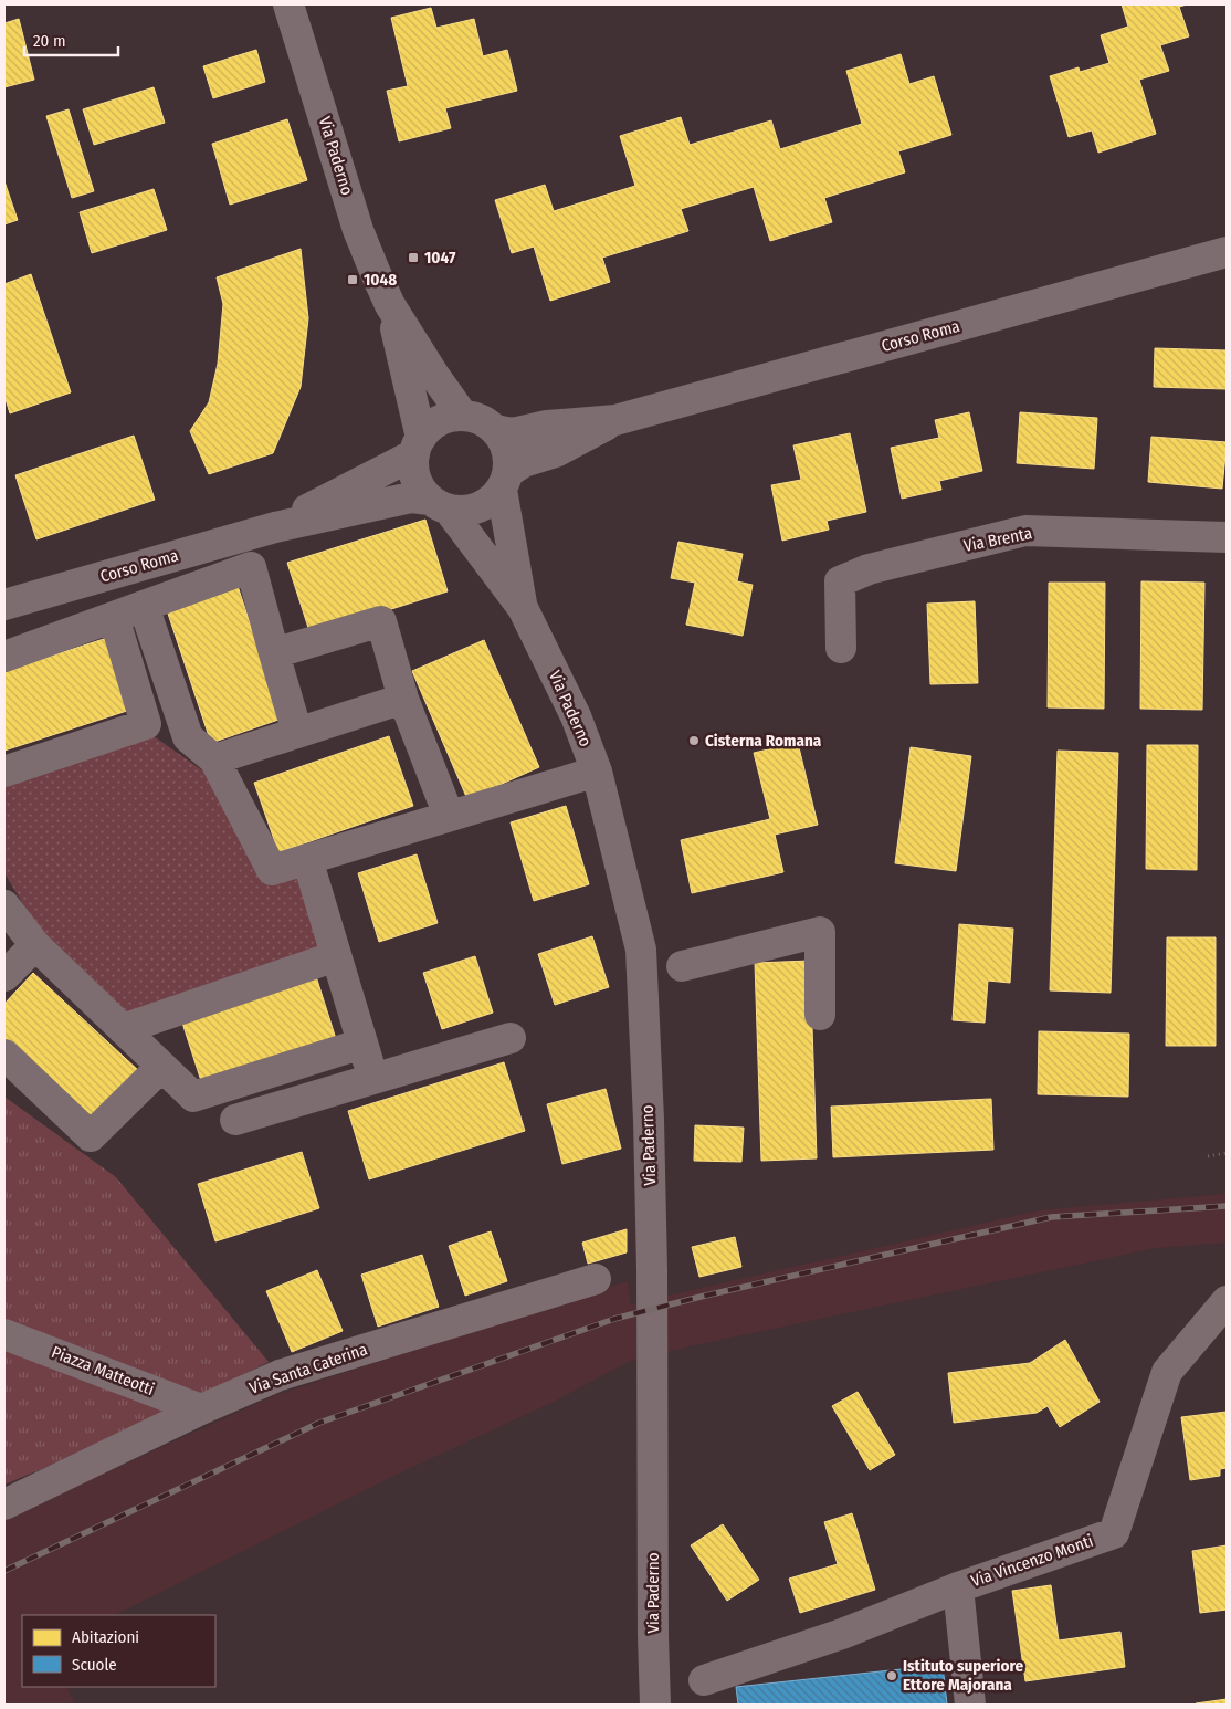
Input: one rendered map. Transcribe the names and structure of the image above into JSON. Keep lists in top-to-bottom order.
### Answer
{
  "streets": {
    "street": [
      "Via Paderno",
      "Corso Roma",
      "Via Brenta",
      "Via Santa Caterina",
      "Piazza Matteotti",
      "Via Vincenzo Monti"
    ]
  },
  "crossings": [
    ["Via Paderno", "Corso Roma"],
    ["Via Santa Caterina", "Piazza Matteotti"]
  ],
  "places": {
    "transit": ["1047", "1048"],
    "other": ["Cisterna Romana", "Istituto superiore Ettore Majorana"]
  },
  "legend": ["Abitazioni", "Scuole"],
  "scale_bar": "20 m"
}
